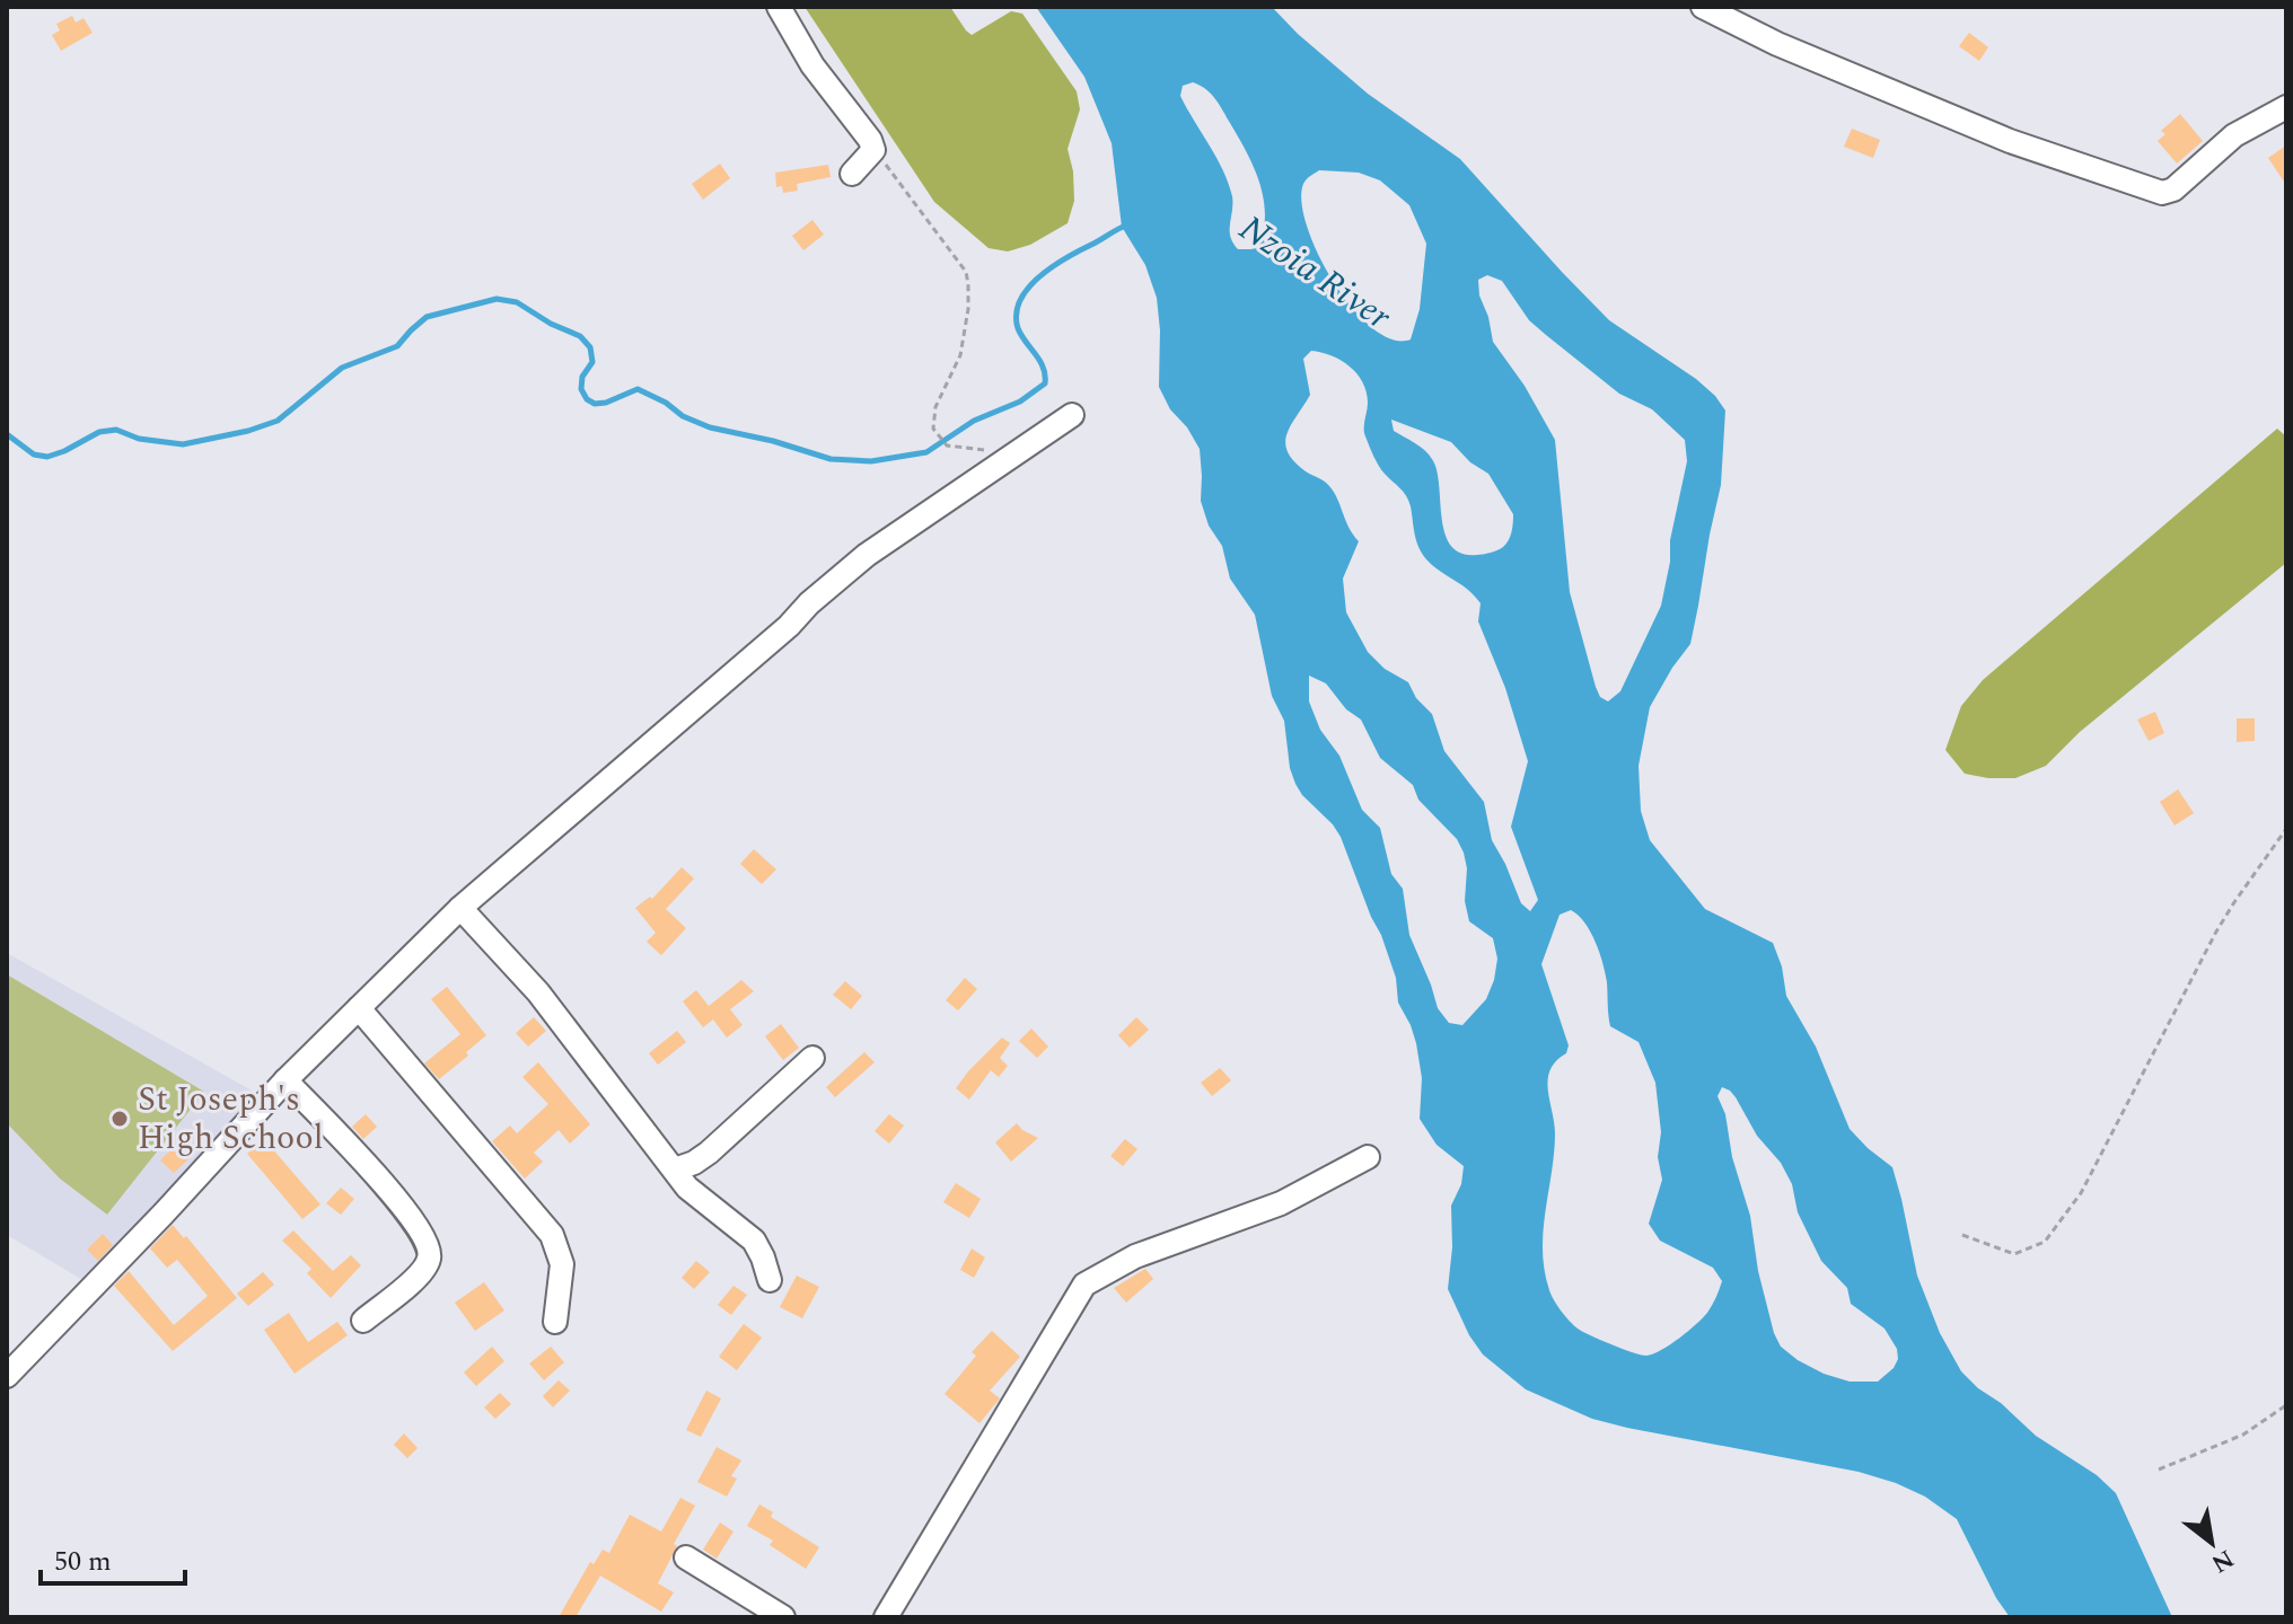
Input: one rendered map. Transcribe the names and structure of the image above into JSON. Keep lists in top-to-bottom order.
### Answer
{
  "water": ["Nzoia River"],
  "places": ["St Joseph's High School"],
  "scale_bar": "50 m",
  "north": "bottom right"
}
